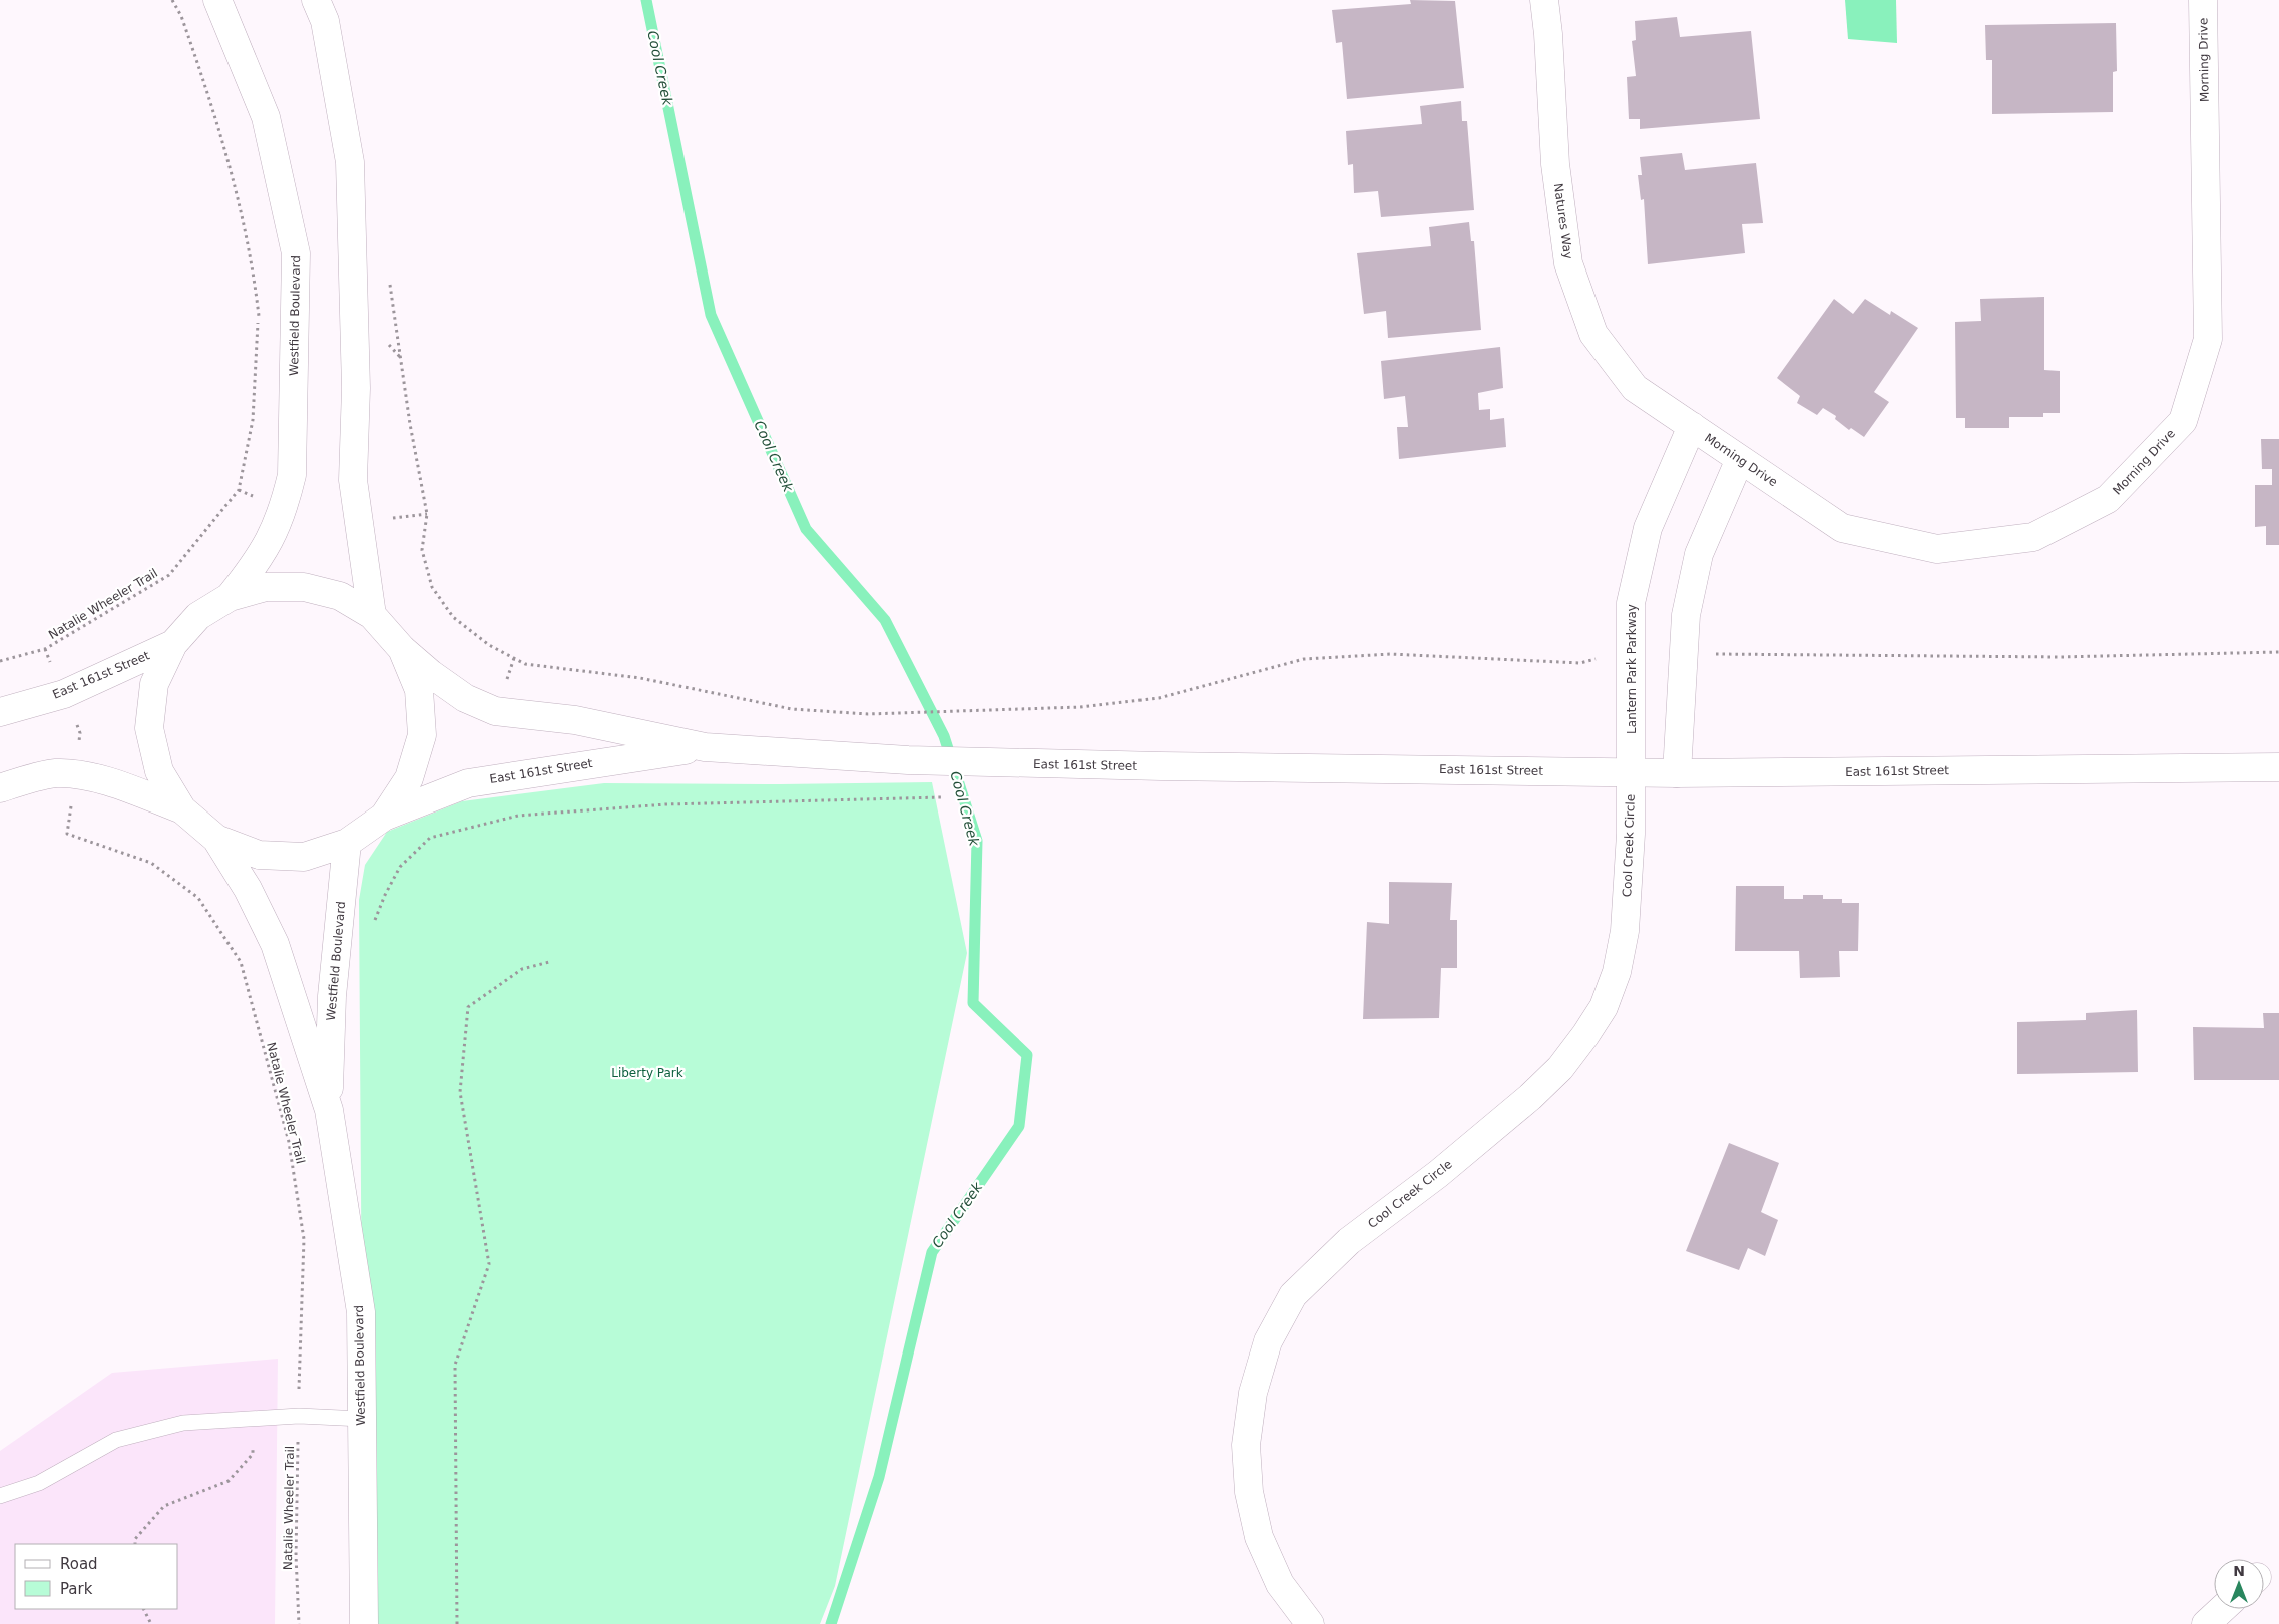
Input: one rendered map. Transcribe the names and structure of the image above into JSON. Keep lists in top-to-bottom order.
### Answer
{
  "streets": {
    "street": [
      "Morning Drive",
      "Natures Way",
      "Westfield Boulevard",
      "Lantern Park Parkway",
      "East 161st Street",
      "Cool Creek Circle"
    ],
    "path": ["Natalie Wheeler Trail"]
  },
  "crossings": [
    ["Morning Drive", "Natures Way"],
    ["Morning Drive", "Lantern Park Parkway"],
    ["Natures Way", "Lantern Park Parkway"],
    ["Lantern Park Parkway", "East 161st Street"],
    ["Lantern Park Parkway", "Cool Creek Circle"],
    ["East 161st Street", "Cool Creek Circle"]
  ],
  "water": ["Cool Creek"],
  "parks": ["Liberty Park"],
  "legend": ["Road", "Park"],
  "north": "top"
}
